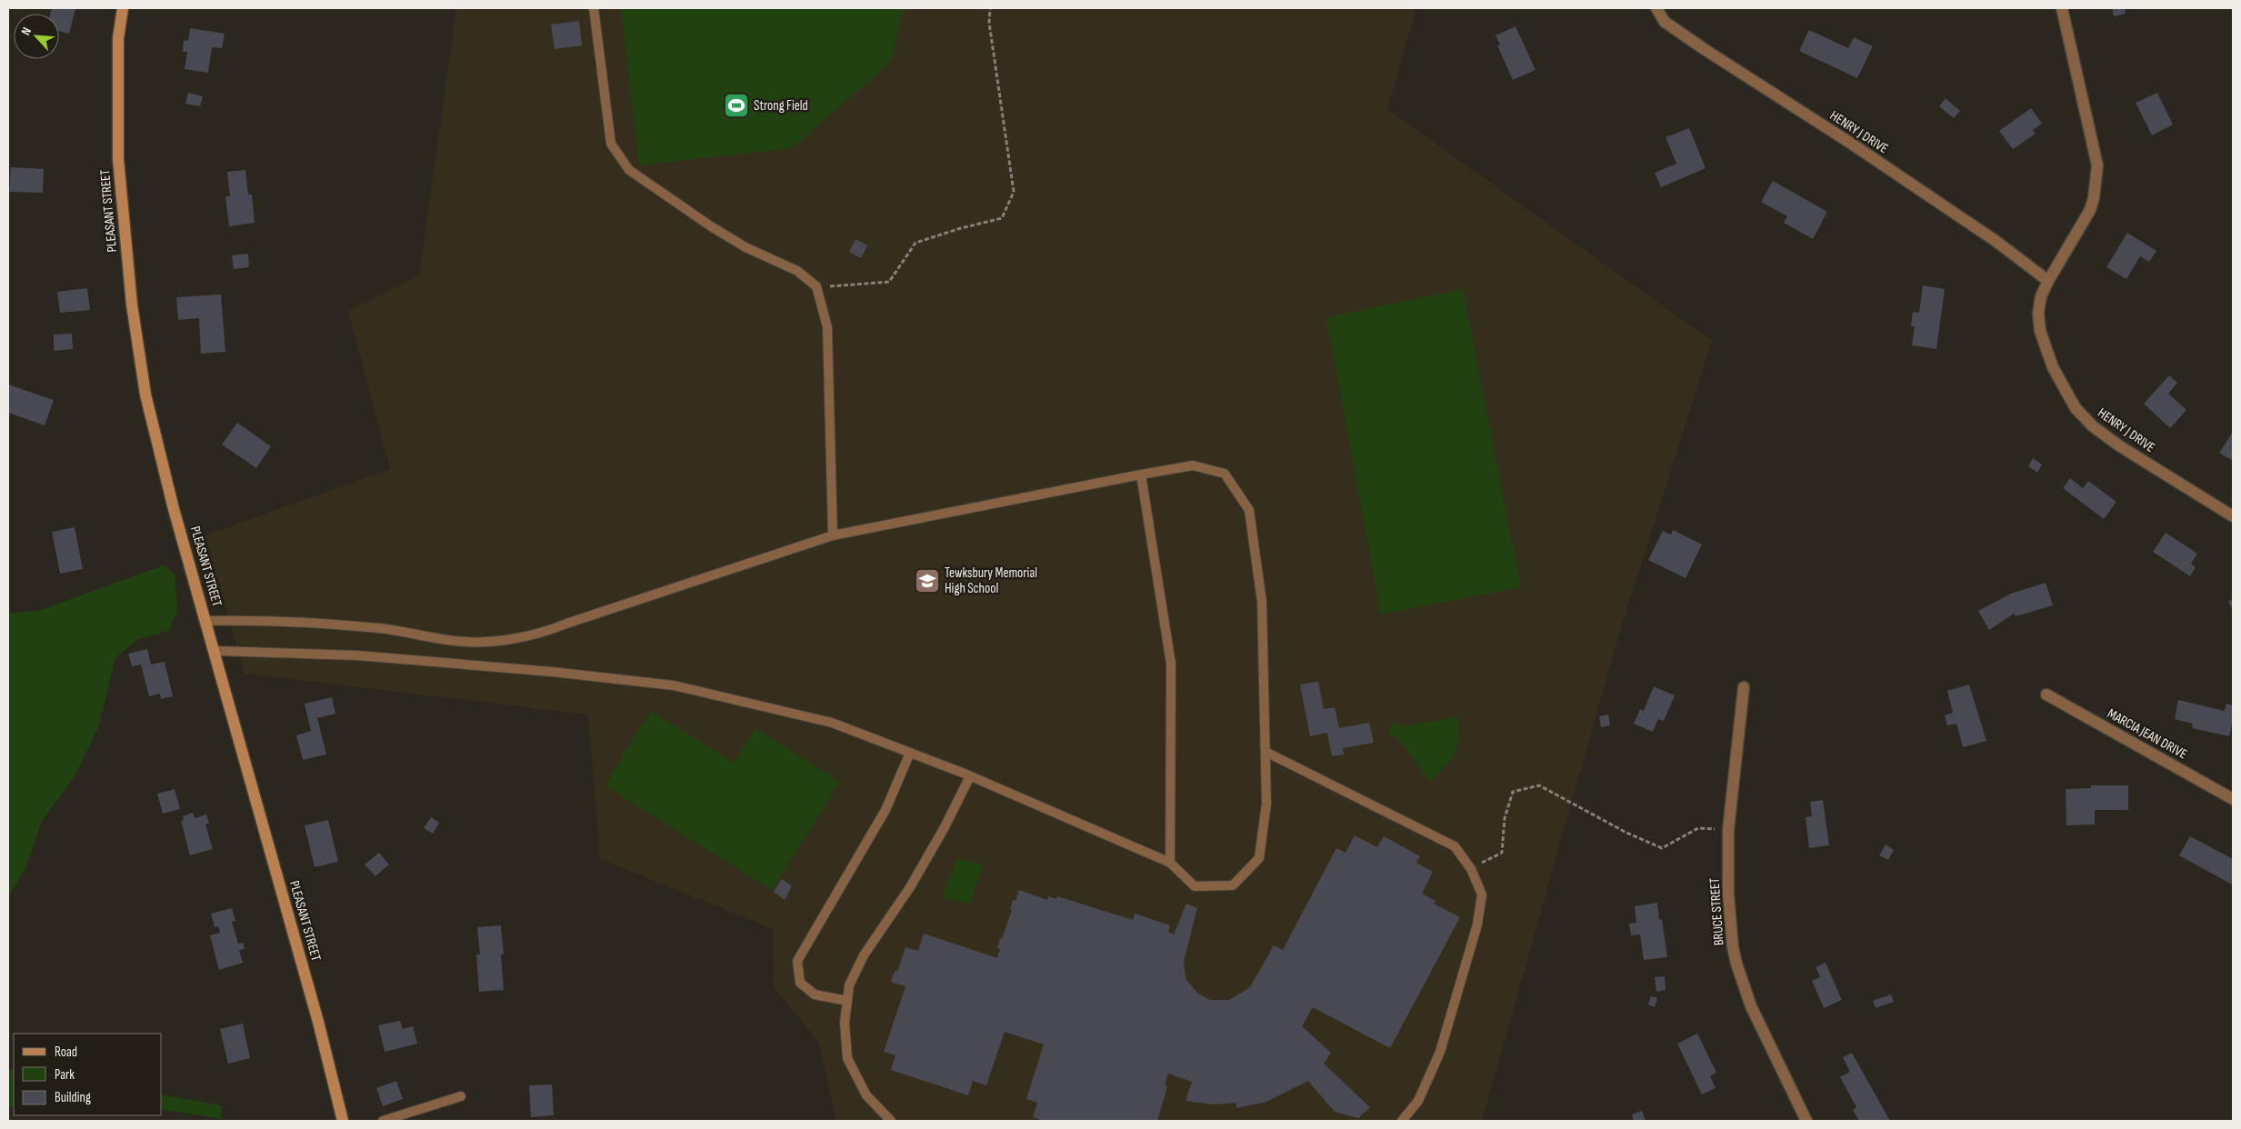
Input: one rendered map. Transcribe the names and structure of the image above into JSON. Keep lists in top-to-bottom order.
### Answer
{
  "streets": {
    "main road": ["PLEASANT STREET"],
    "street": ["HENRY J DRIVE", "MARCIA JEAN DRIVE", "BRUCE STREET"]
  },
  "places": {
    "sports": ["Strong Field"],
    "school or university": ["Tewksbury Memorial High School"]
  },
  "legend": ["Road", "Park", "Building"],
  "north": "top left"
}
